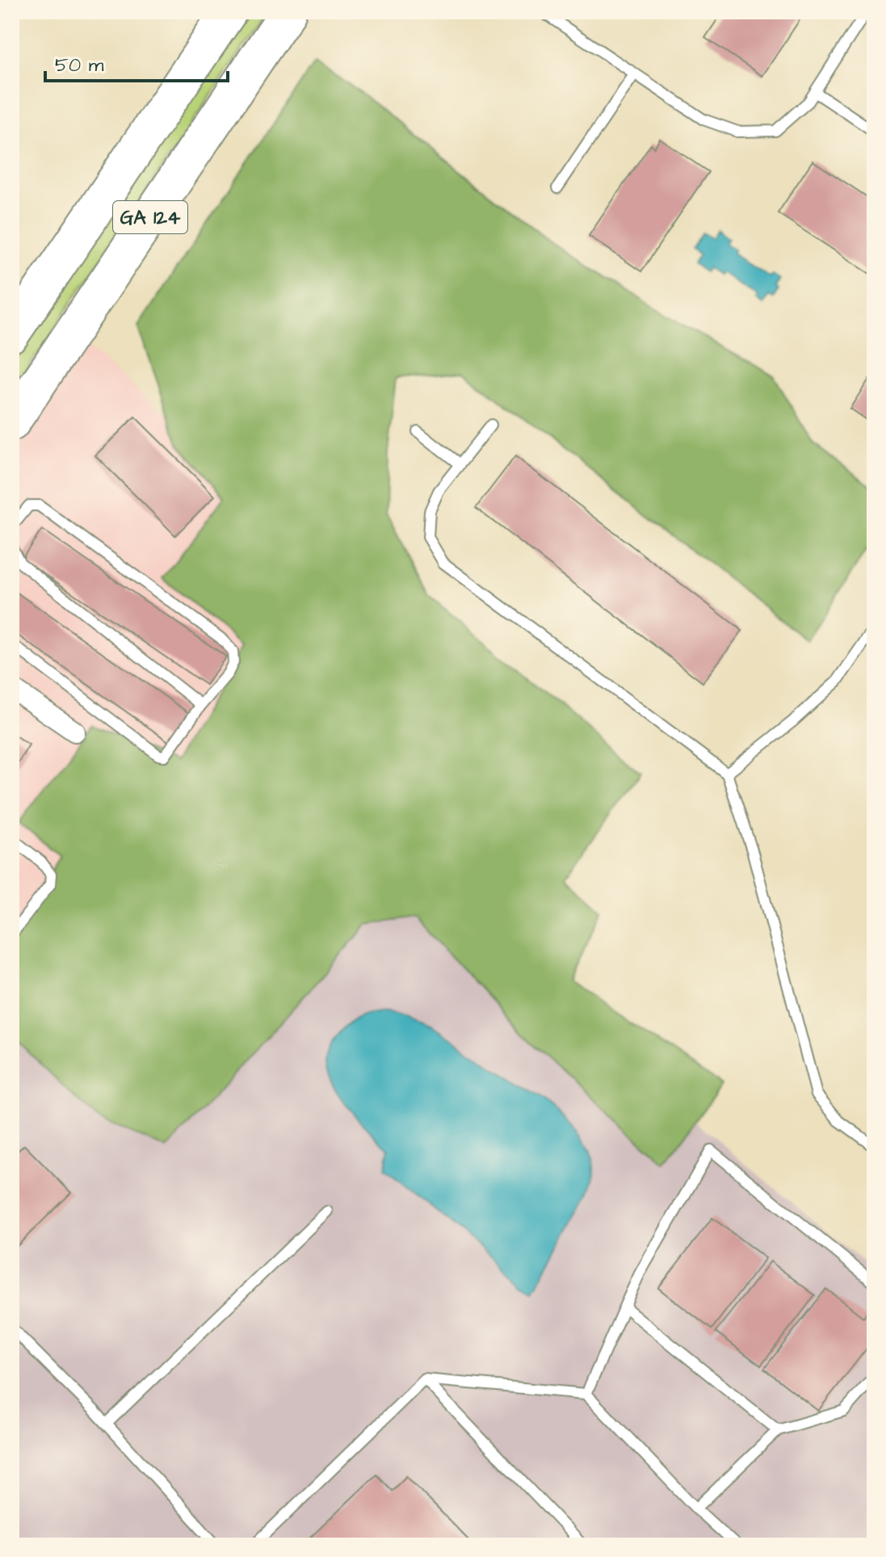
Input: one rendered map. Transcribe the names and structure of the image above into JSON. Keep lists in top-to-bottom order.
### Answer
{
  "streets": {
    "highway": ["GA 124"]
  },
  "scale_bar": "50 m"
}
